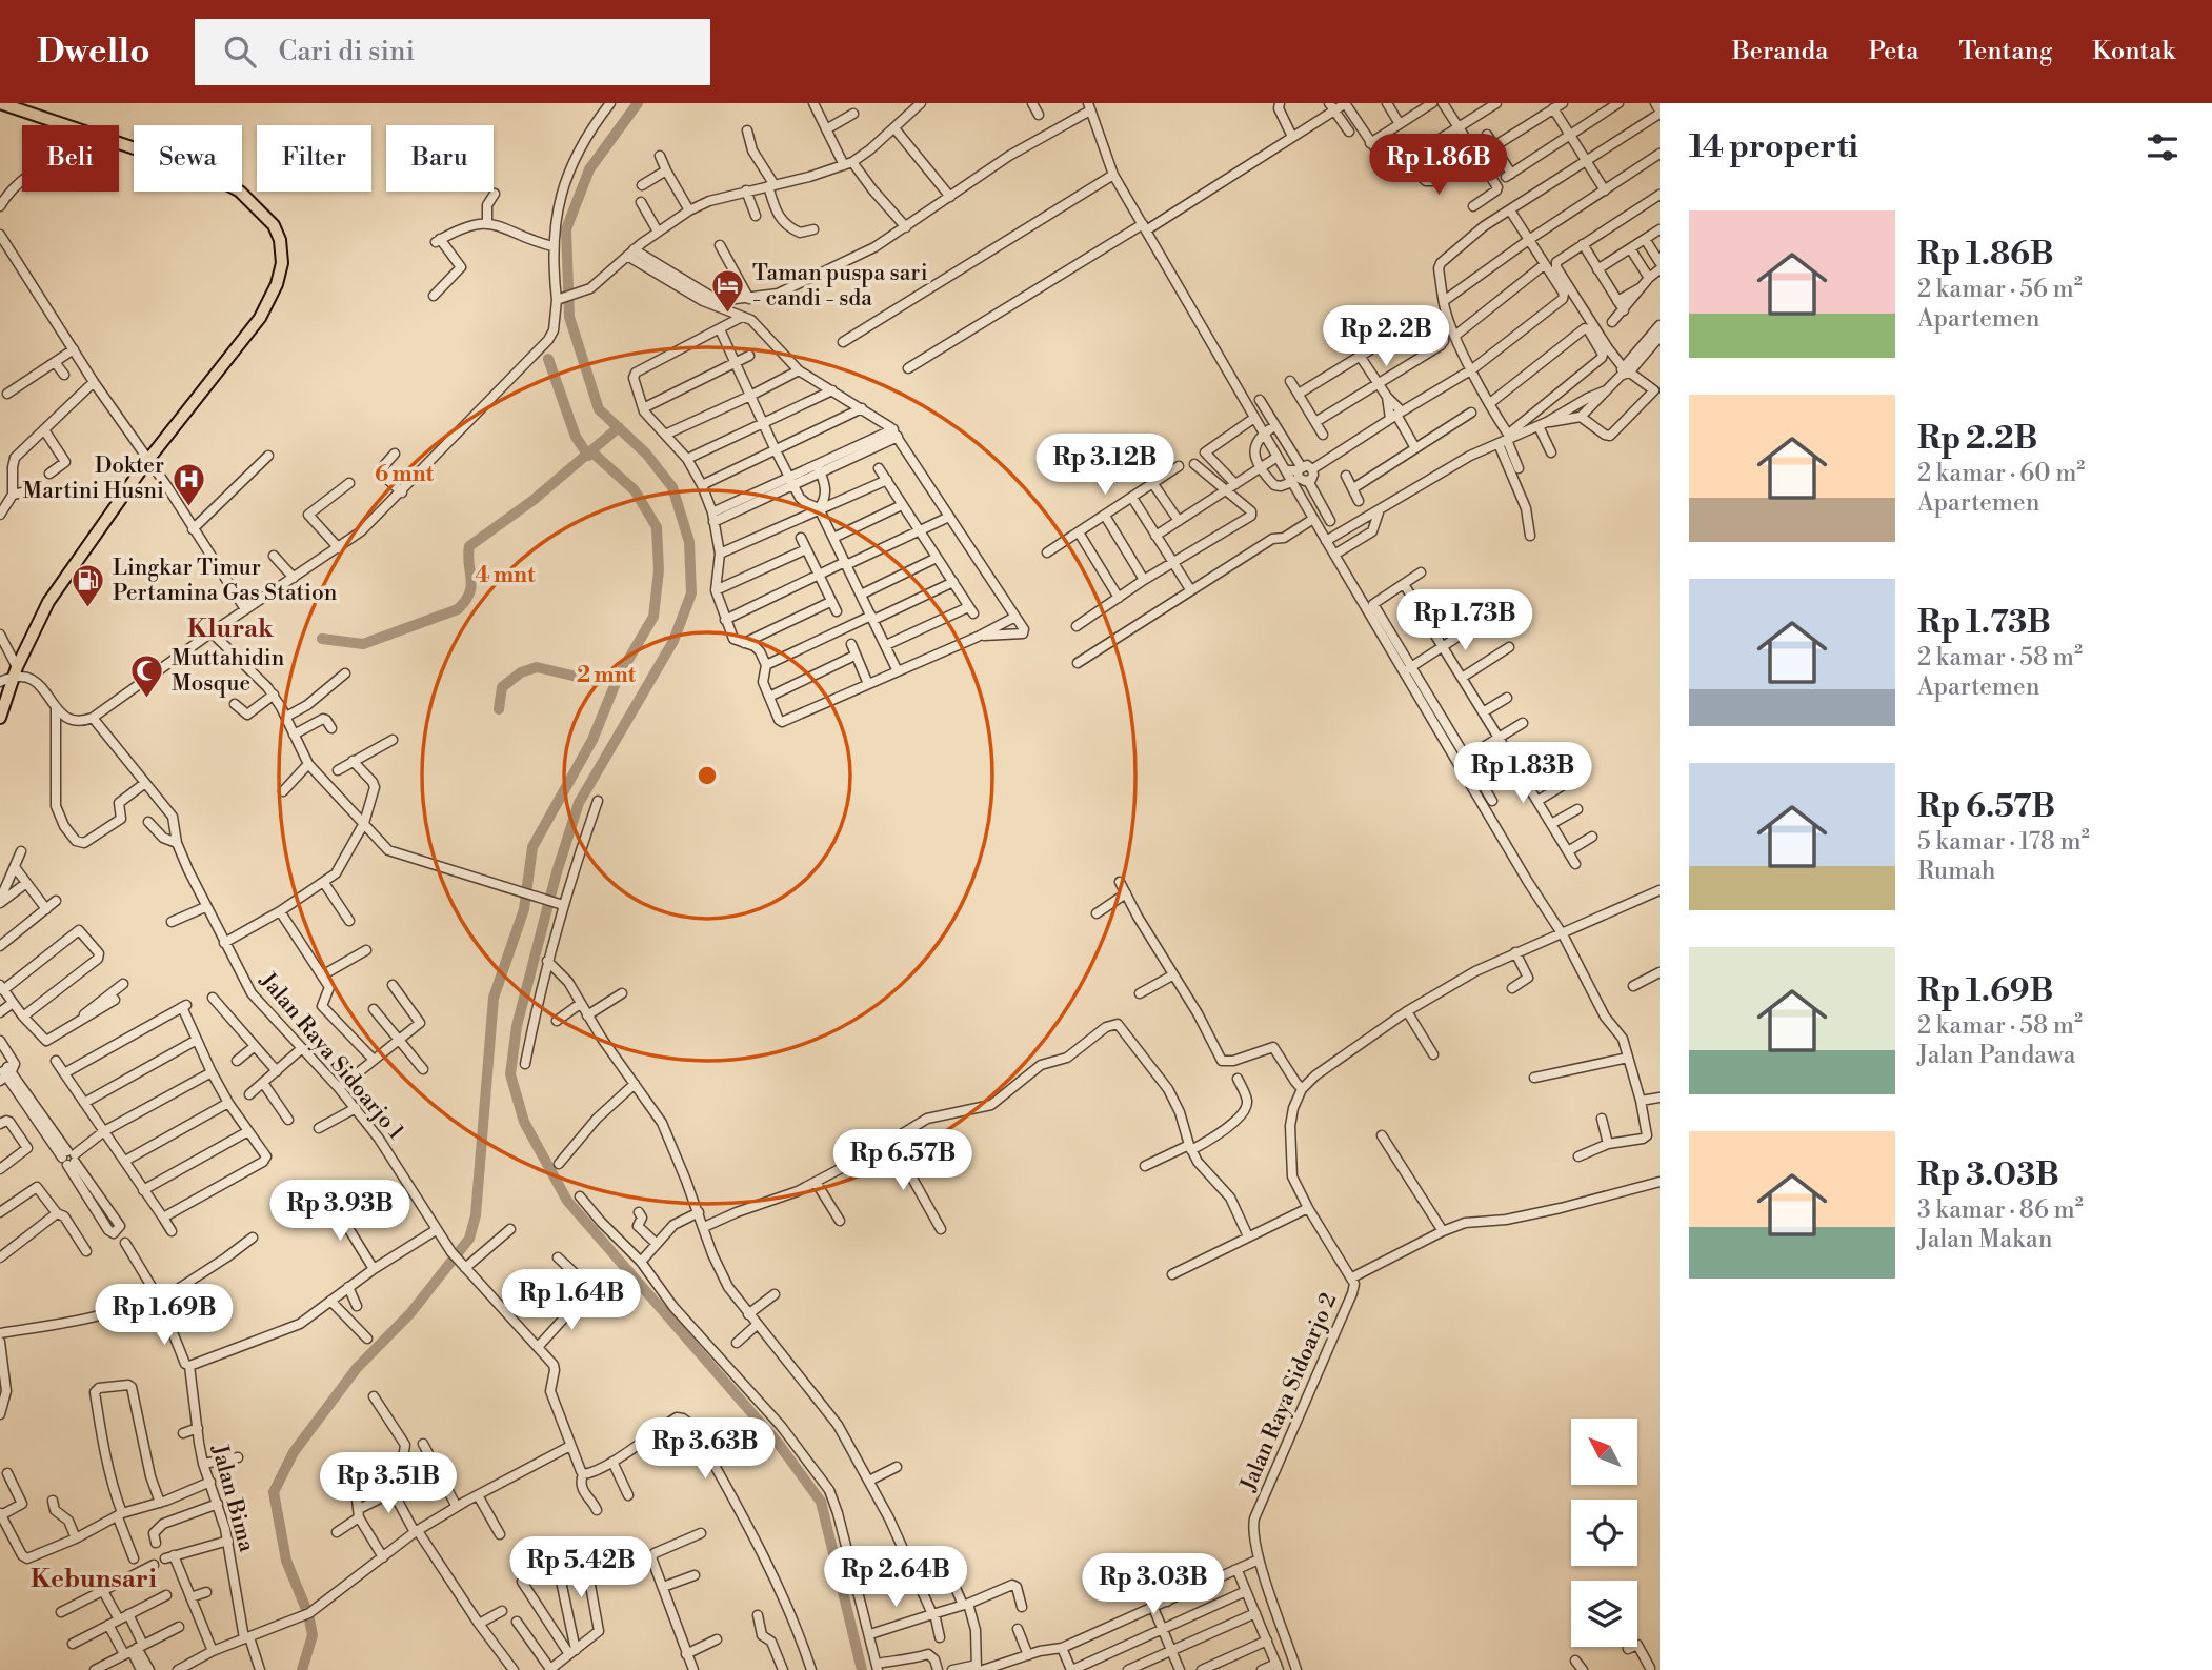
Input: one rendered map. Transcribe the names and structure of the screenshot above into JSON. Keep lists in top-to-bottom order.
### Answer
{
  "streets": {
    "street": ["Jalan Raya Sidoarjo 1", "Jalan Raya Sidoarjo 2", "Jalan Bima"]
  },
  "districts": ["Klurak", "Kebunsari"],
  "places": {
    "hotel": ["Taman puspa sari - candi - sda"],
    "hospital": ["Dokter Martini Husni"],
    "fuel station": ["Lingkar Timur Pertamina Gas Station"],
    "mosque": ["Muttahidin Mosque"]
  },
  "north": "top left",
  "page": {
    "header": "Dwello",
    "search": "Cari di sini",
    "nav": [
      "Beranda",
      "Peta",
      "Tentang",
      "Kontak"
    ],
    "heading": "14 properti",
    "chip": [
      "Beli",
      "Sewa",
      "Filter",
      "Baru"
    ],
    "price": [
      "Rp 1.86B",
      "Rp 2.2B",
      "Rp 3.12B",
      "Rp 1.73B",
      "Rp 1.83B",
      "Rp 6.57B",
      "Rp 3.93B",
      "Rp 1.64B",
      "Rp 1.69B",
      "Rp 3.63B",
      "Rp 3.51B",
      "Rp 5.42B",
      "Rp 2.64B",
      "Rp 3.03B"
    ],
    "list": [
      {
        "name": "Rp 1.86B",
        "note": "2 kamar · 56 m² · Apartemen"
      },
      {
        "name": "Rp 2.2B",
        "note": "2 kamar · 60 m² · Apartemen"
      },
      {
        "name": "Rp 1.73B",
        "note": "2 kamar · 58 m² · Apartemen"
      },
      {
        "name": "Rp 6.57B",
        "note": "5 kamar · 178 m² · Rumah"
      },
      {
        "name": "Rp 1.69B",
        "note": "2 kamar · 58 m² · Jalan Pandawa"
      },
      {
        "name": "Rp 3.03B",
        "note": "3 kamar · 86 m² · Jalan Makan"
      }
    ]
  },
  "rings": ["6 mnt", "4 mnt", "2 mnt"]
}
